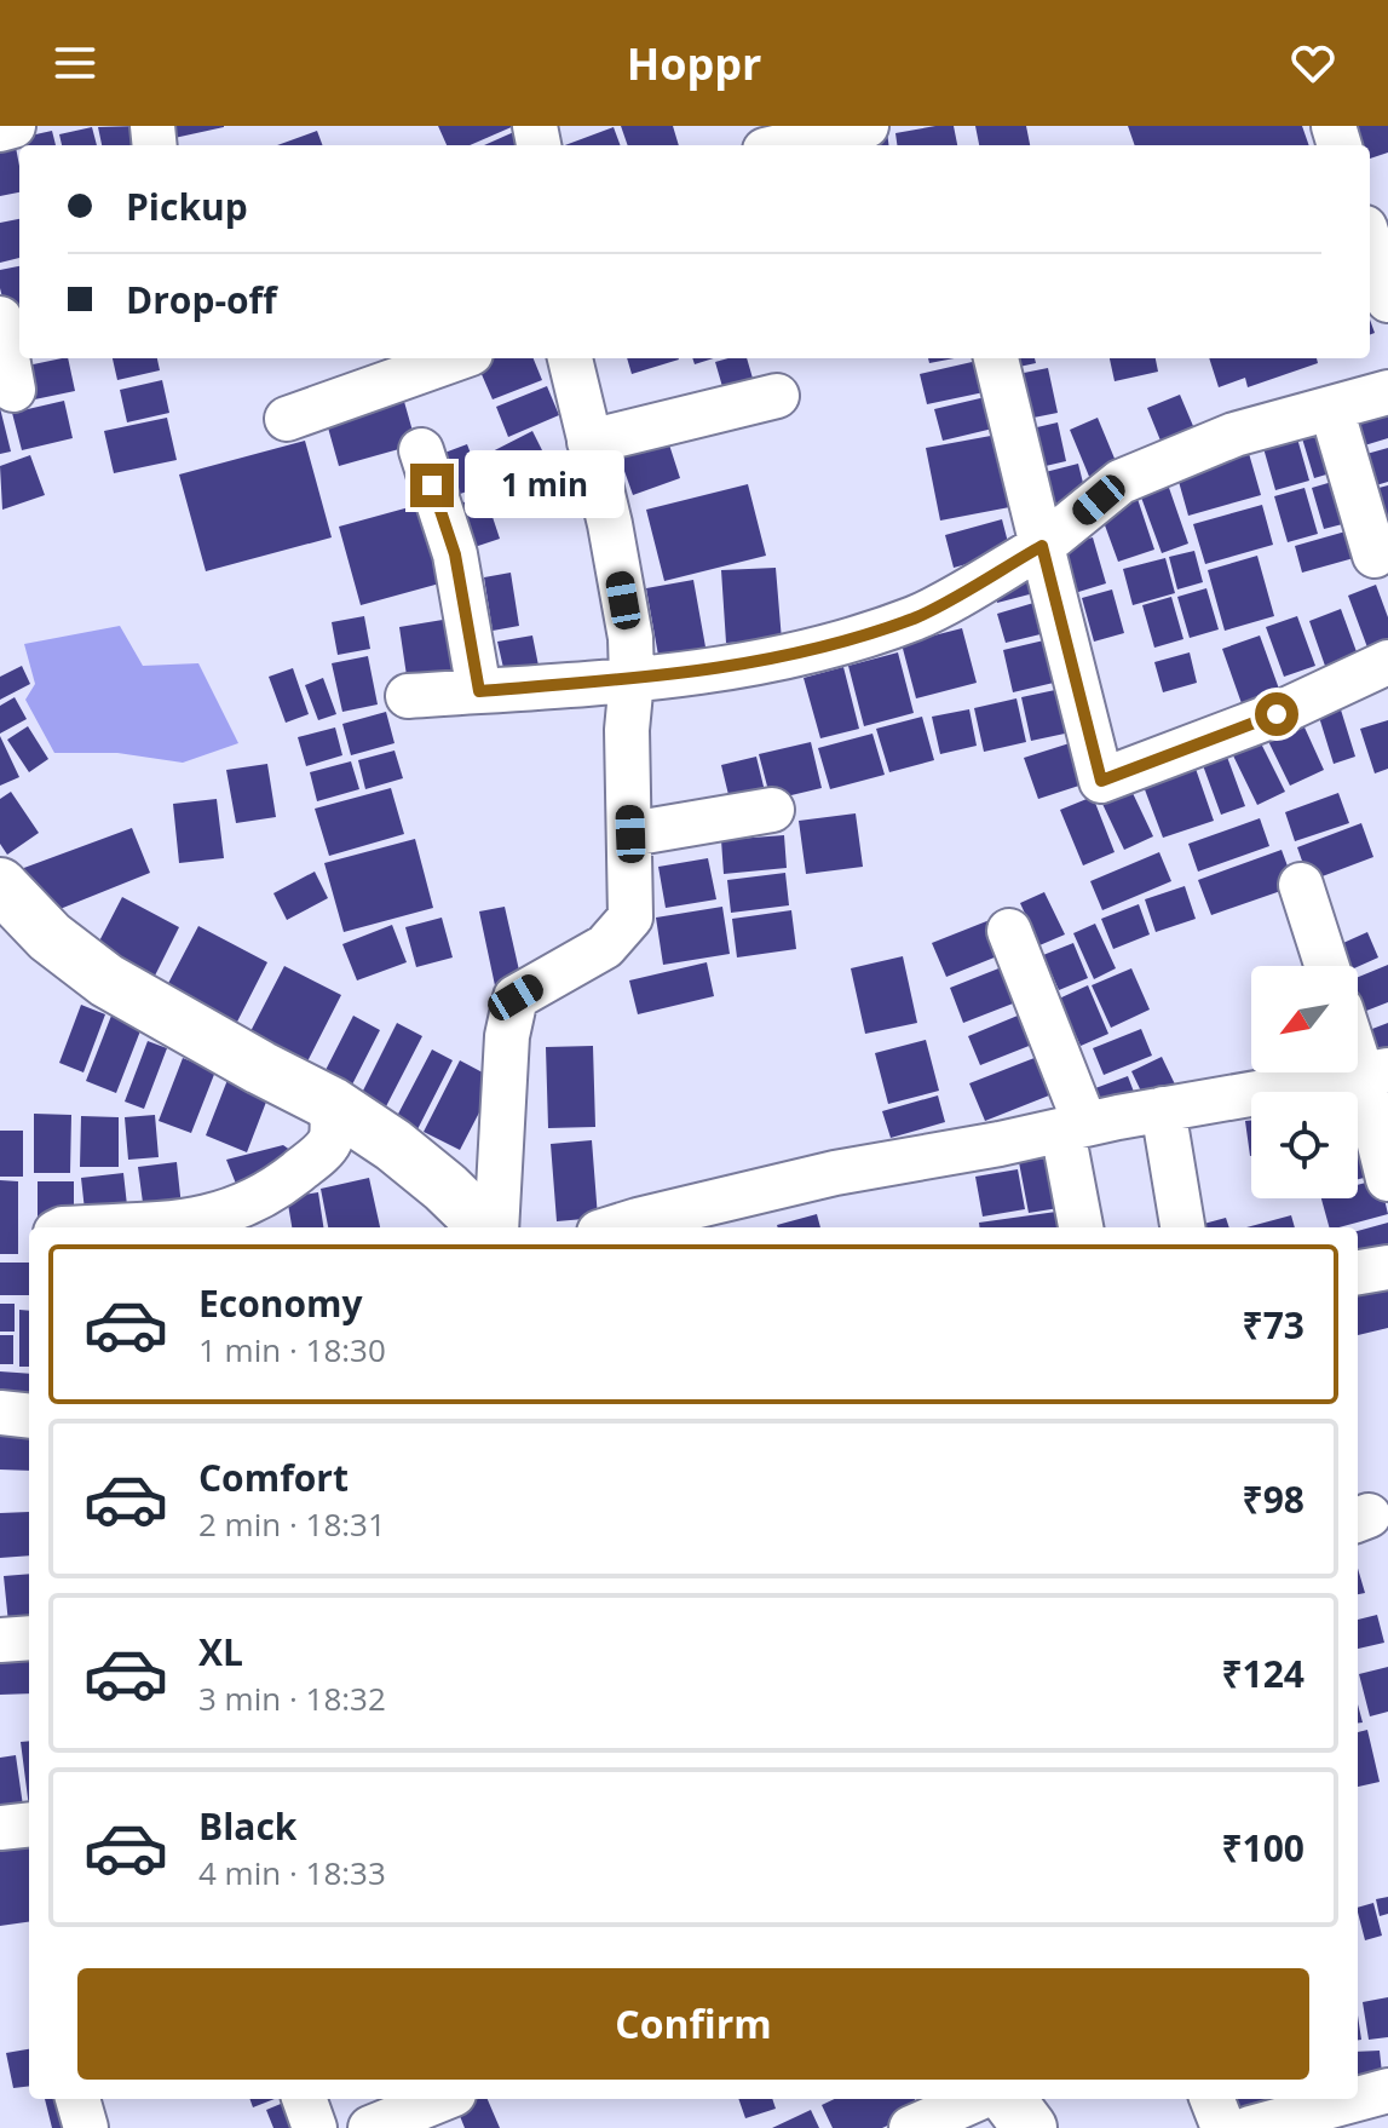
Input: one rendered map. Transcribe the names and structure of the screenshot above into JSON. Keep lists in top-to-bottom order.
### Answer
{
  "north": "bottom left",
  "page": {
    "header": "Hoppr",
    "banner": ["Pickup", "Drop-off"],
    "bubble": "1 min",
    "list": [
      {
        "name": "Economy",
        "note": "1 min · 18:30",
        "value": "₹73"
      },
      {
        "name": "Comfort",
        "note": "2 min · 18:31",
        "value": "₹98"
      },
      {
        "name": "XL",
        "note": "3 min · 18:32",
        "value": "₹124"
      },
      {
        "name": "Black",
        "note": "4 min · 18:33",
        "value": "₹100"
      }
    ],
    "buttons": "Confirm"
  }
}
